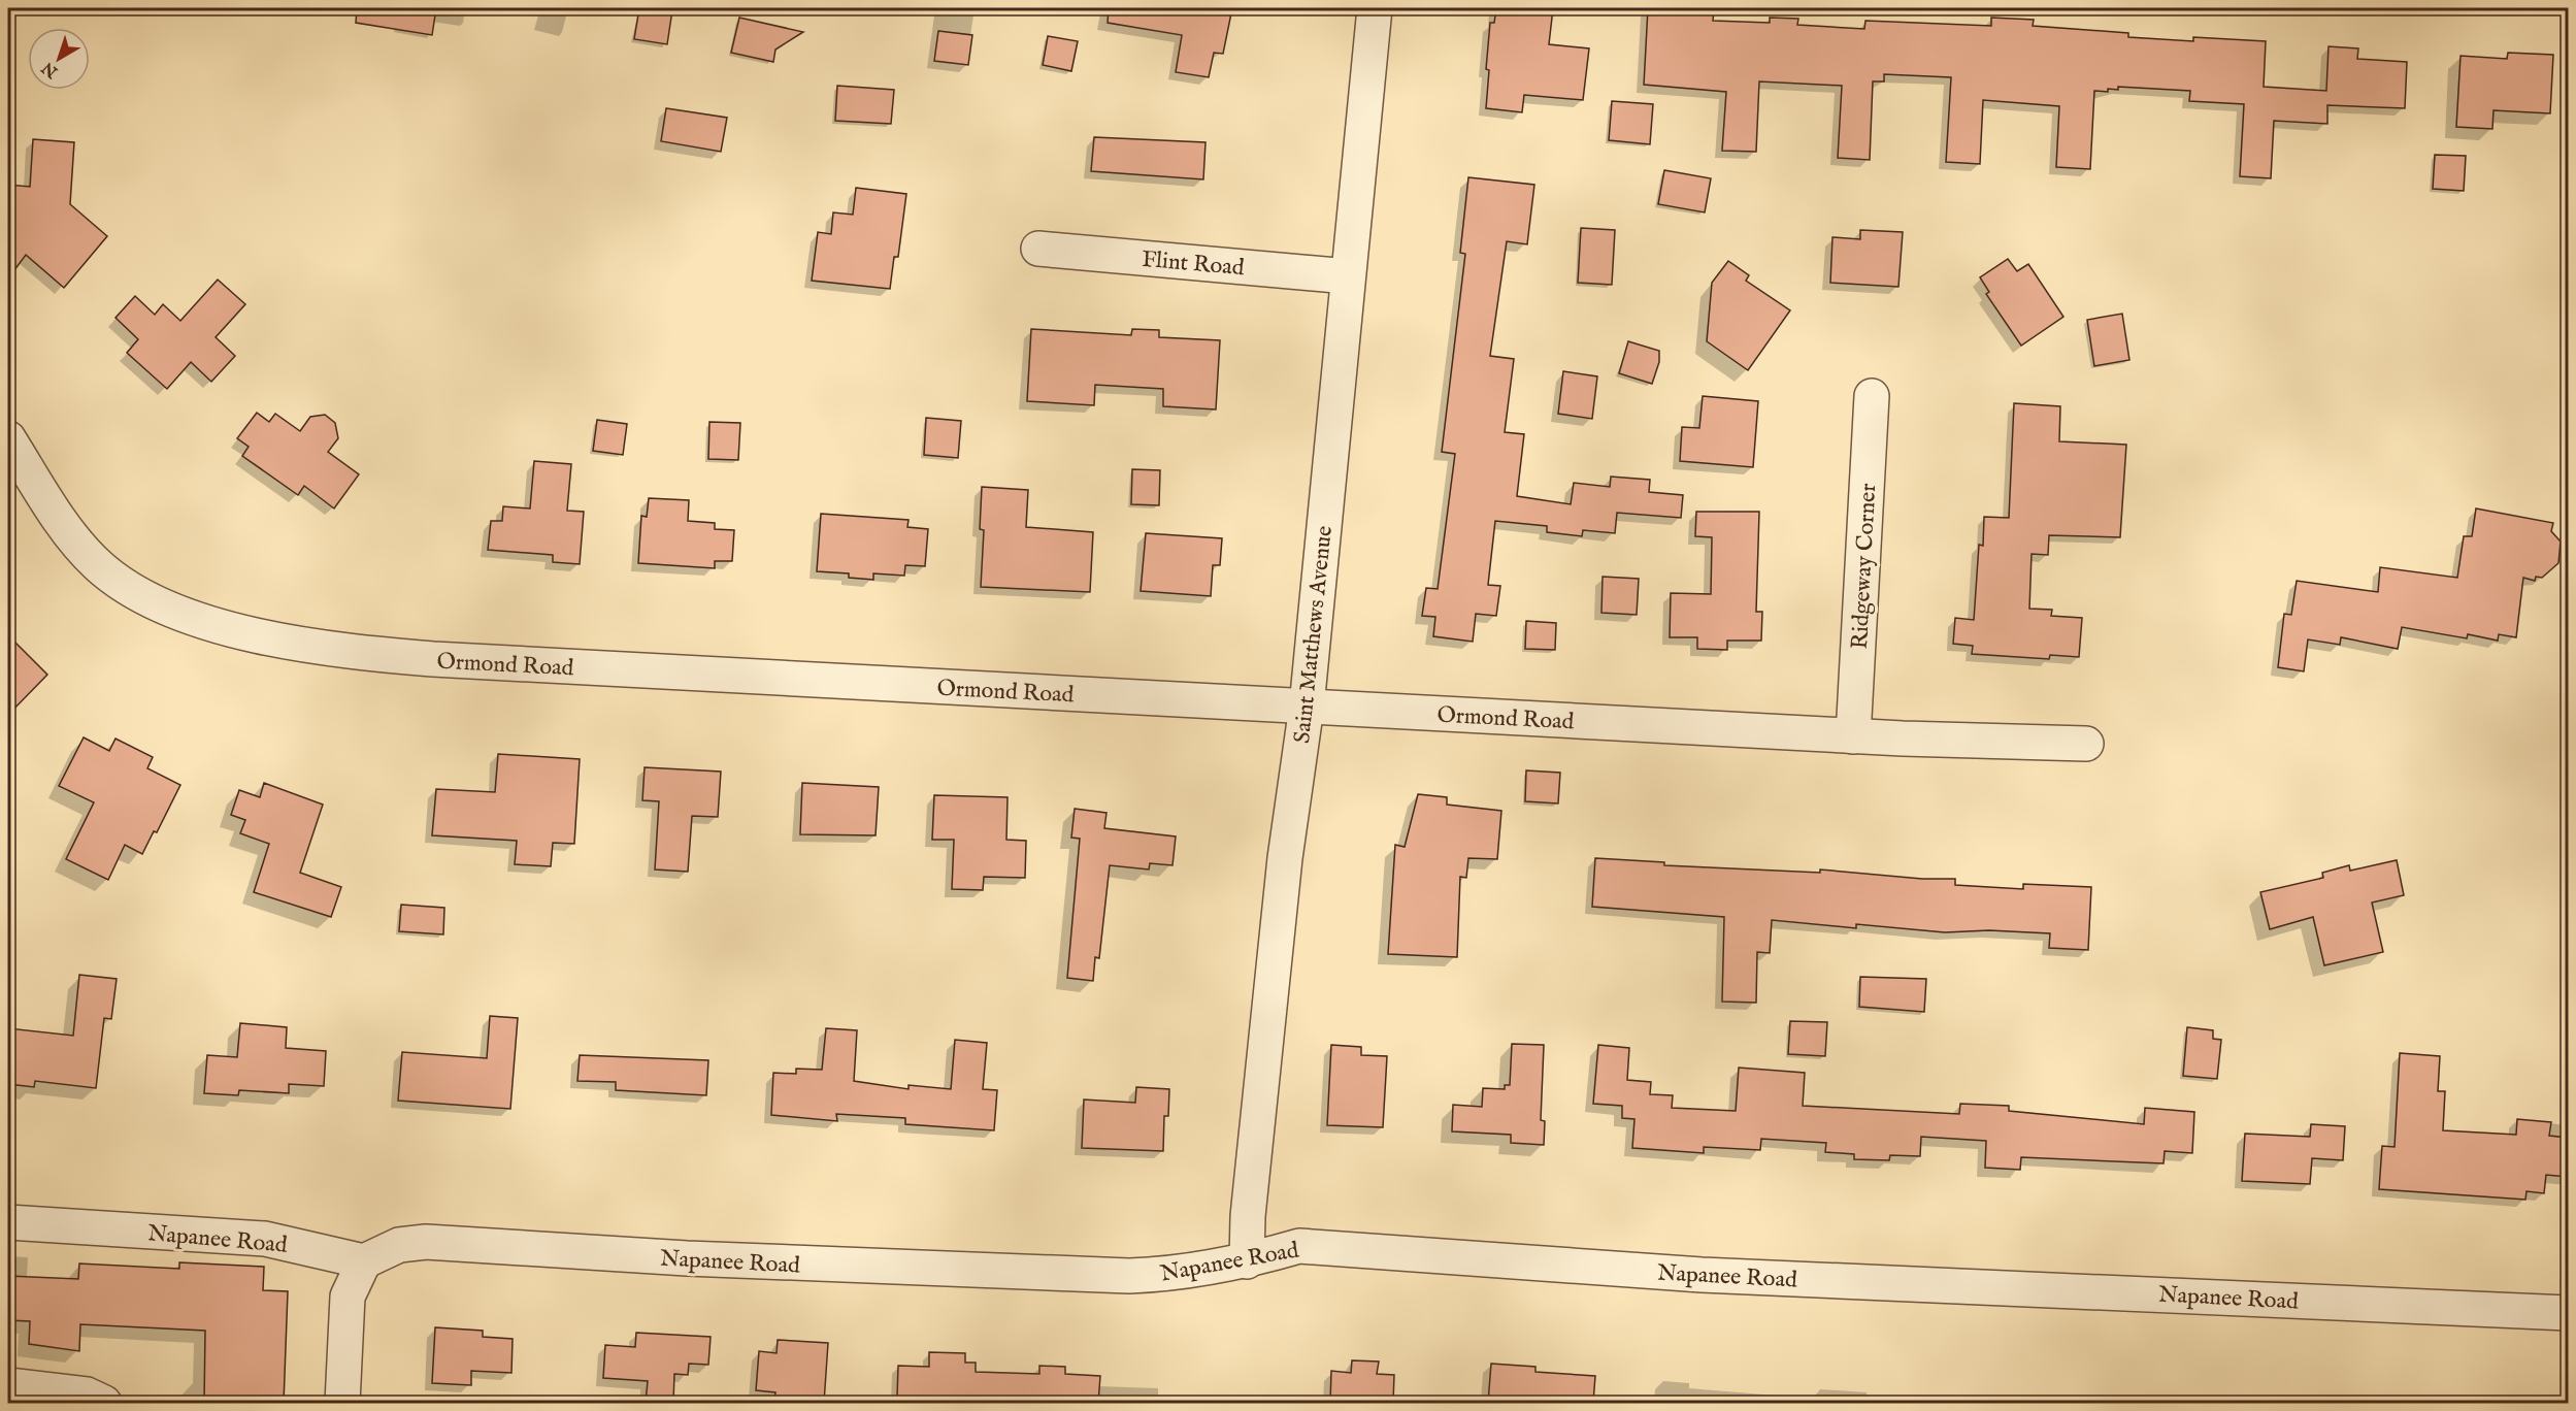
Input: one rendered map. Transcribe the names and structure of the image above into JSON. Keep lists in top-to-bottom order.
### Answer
{
  "streets": {
    "street": [
      "Flint Road",
      "Ridgeway Corner",
      "Saint Matthews Avenue",
      "Ormond Road",
      "Napanee Road"
    ]
  },
  "crossings": [
    ["Flint Road", "Saint Matthews Avenue"],
    ["Ridgeway Corner", "Ormond Road"],
    ["Saint Matthews Avenue", "Ormond Road"],
    ["Saint Matthews Avenue", "Napanee Road"]
  ],
  "north": "bottom left"
}
